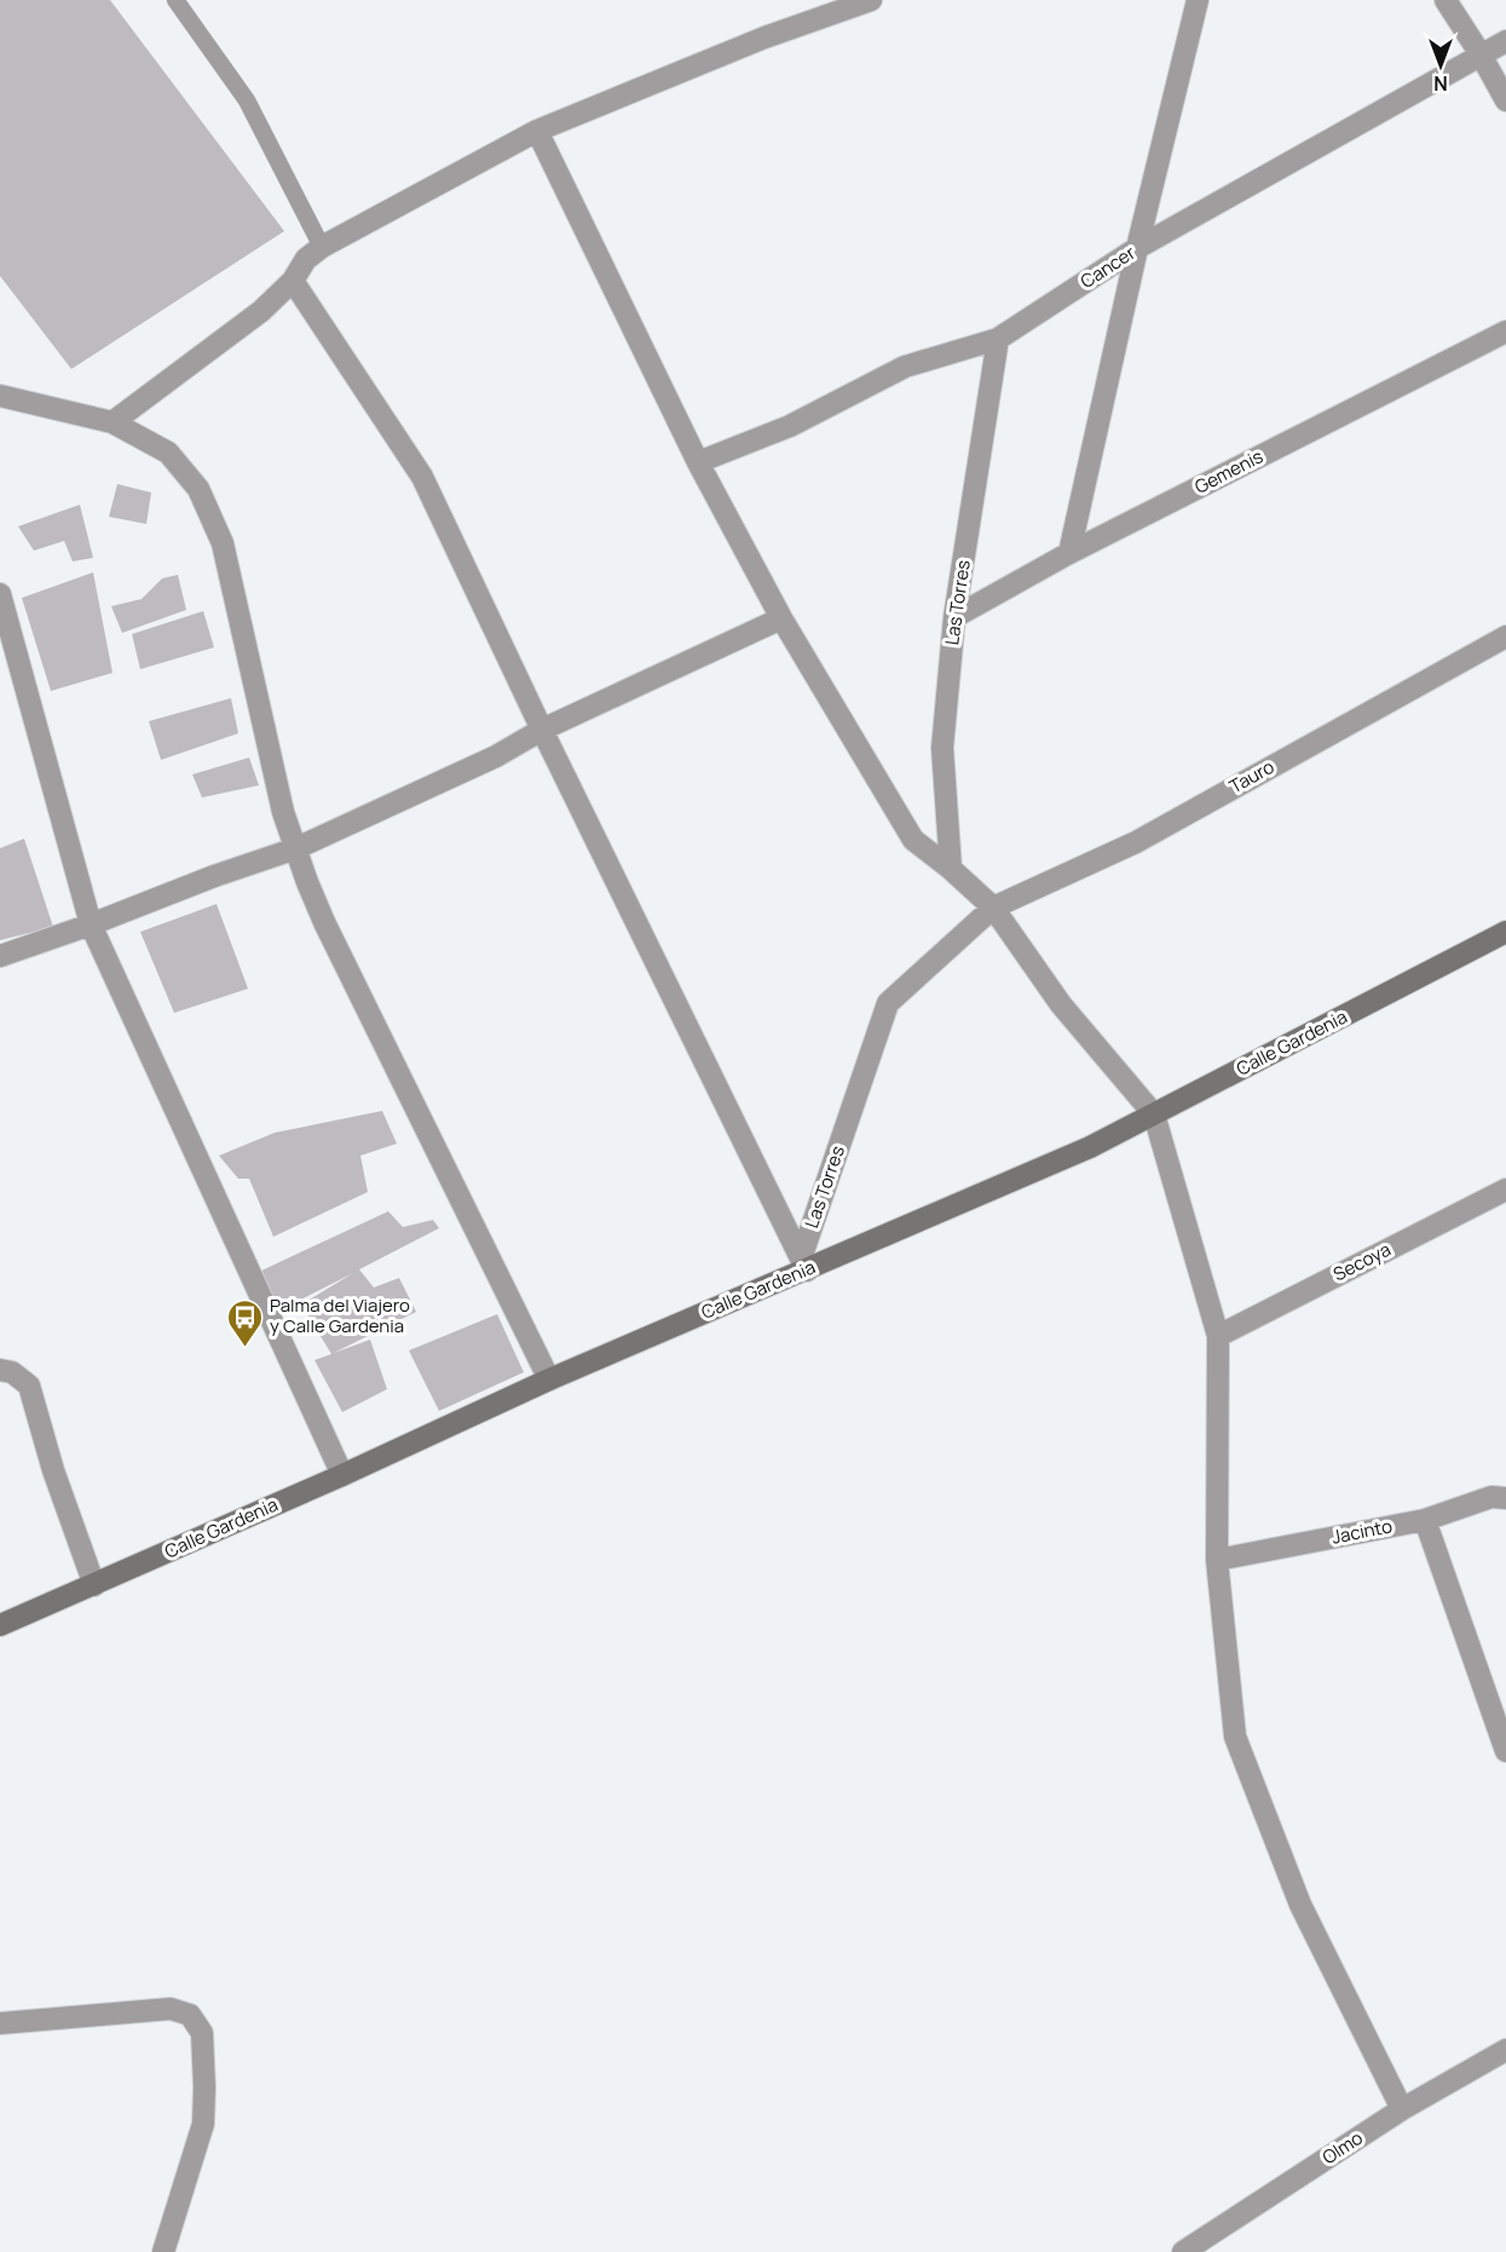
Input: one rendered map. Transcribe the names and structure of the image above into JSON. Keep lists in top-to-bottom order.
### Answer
{
  "streets": {
    "street": [
      "Cancer",
      "Gemenis",
      "Las Torres",
      "Tauro",
      "Calle Gardenia",
      "Secoya",
      "Jacinto",
      "Olmo"
    ]
  },
  "crossings": [
    ["Cancer", "Las Torres"],
    ["Gemenis", "Las Torres"],
    ["Las Torres", "Tauro"],
    ["Las Torres", "Calle Gardenia"]
  ],
  "places": {
    "bus stop": ["Palma del Viajero y Calle Gardenia"]
  },
  "north": "bottom"
}
